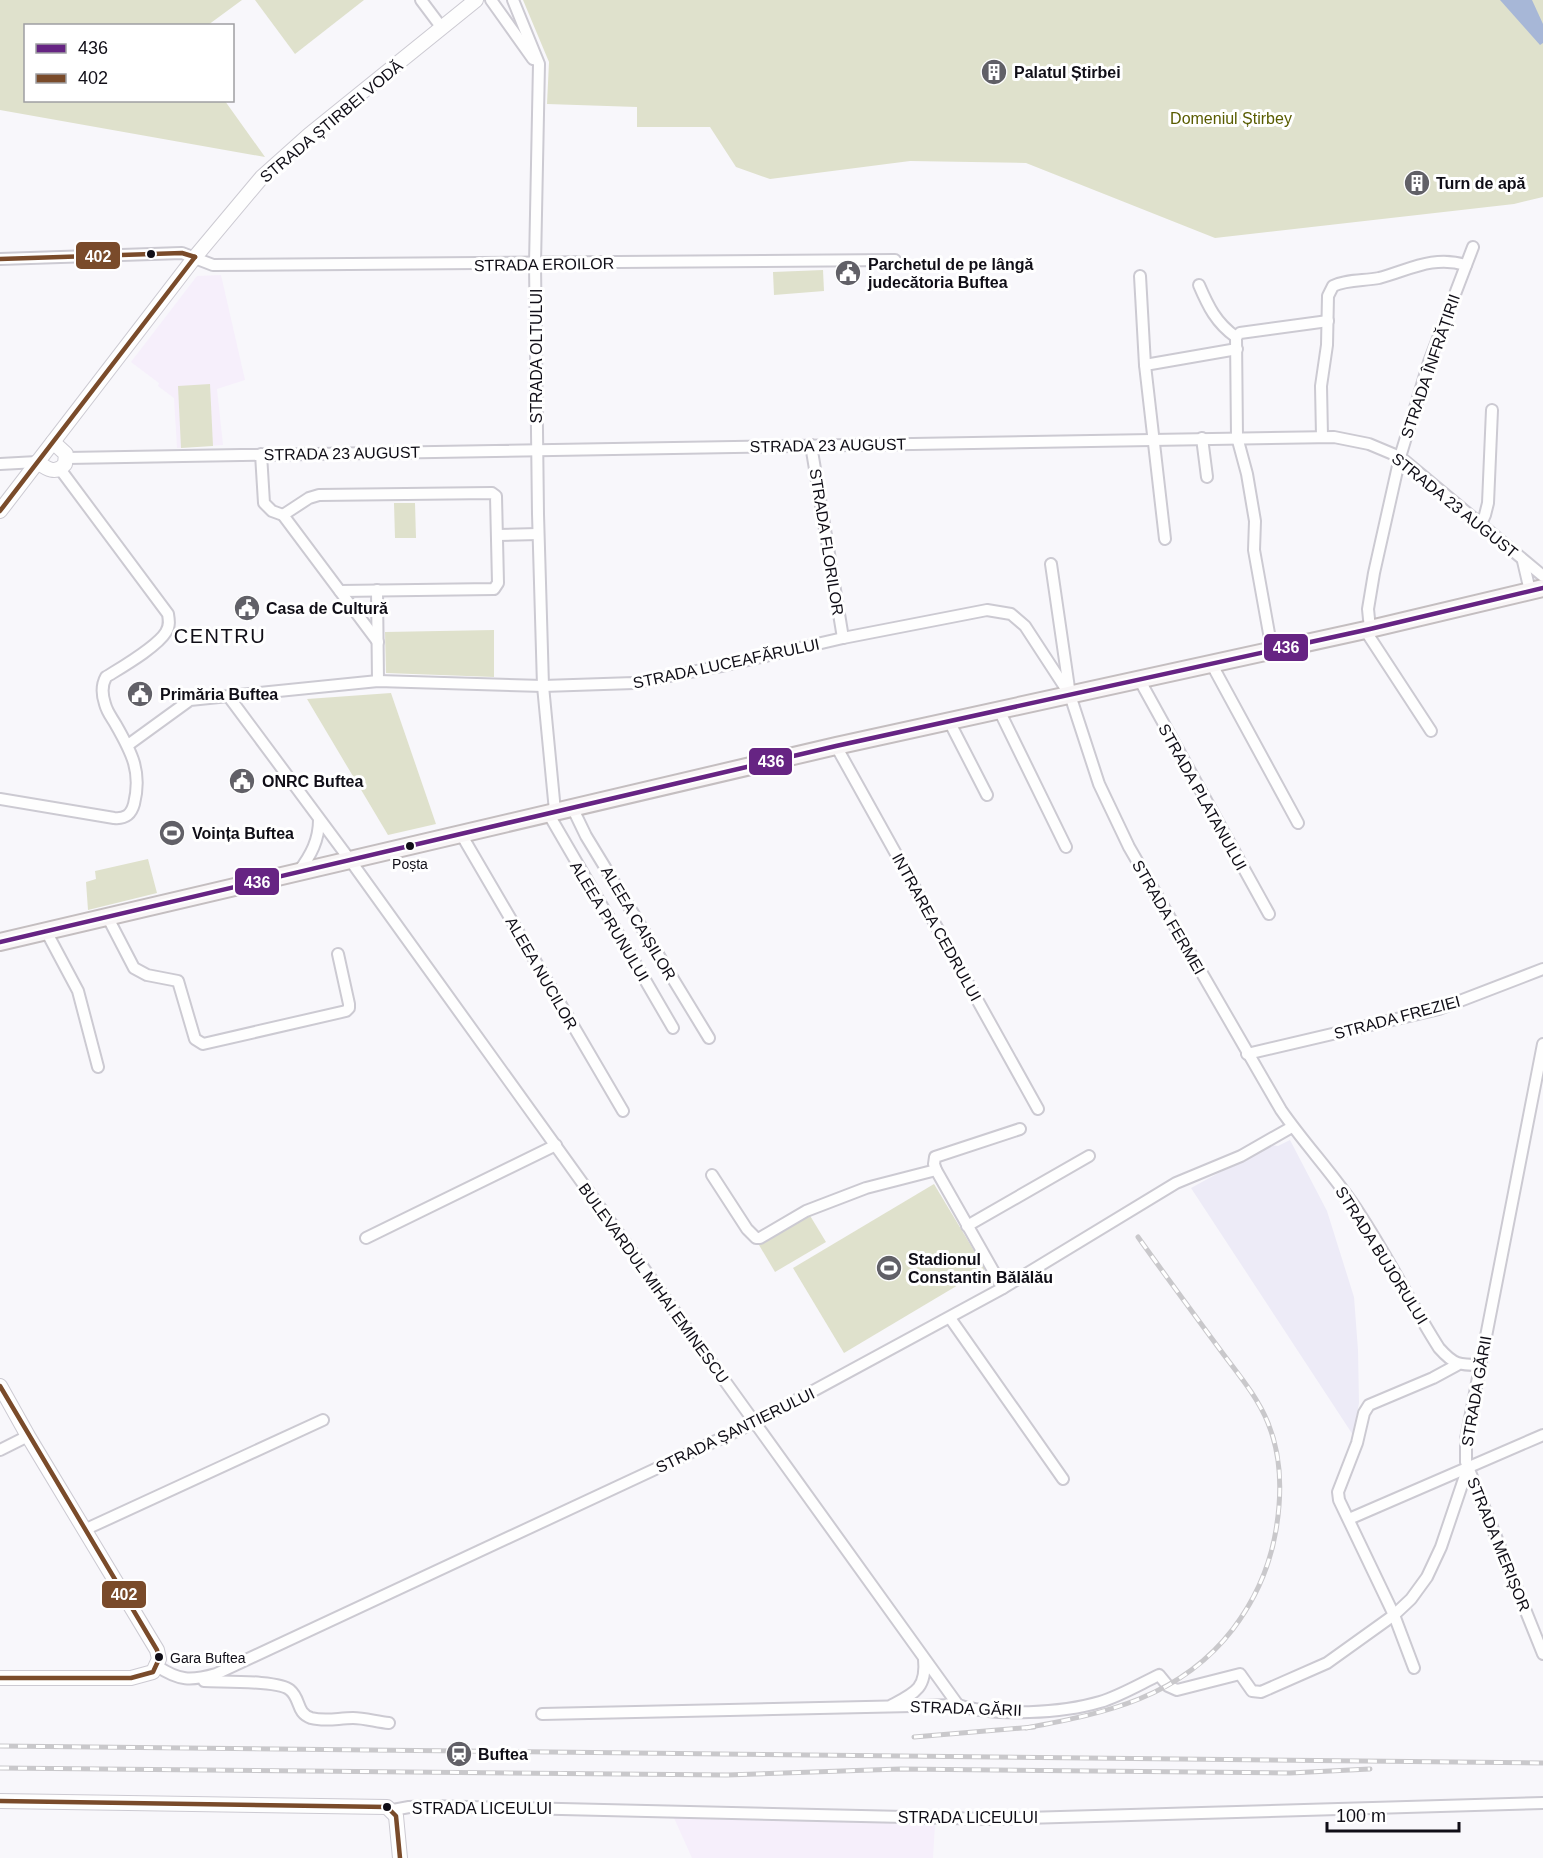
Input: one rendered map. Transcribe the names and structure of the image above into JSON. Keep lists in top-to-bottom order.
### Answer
{
  "streets": {
    "main road": ["STRADA ȘTIRBEI VODĂ"],
    "street": [
      "STRADA EROILOR",
      "STRADA OLTULUI",
      "STRADA ÎNFRĂȚIRII",
      "STRADA 23 AUGUST",
      "STRADA FLORILOR",
      "STRADA LUCEAFĂRULUI",
      "STRADA PLATANULUI",
      "STRADA FERMEI",
      "ALEEA PRUNULUI",
      "ALEEA CAIȘILOR",
      "INTRAREA CEDRULUI",
      "ALEEA NUCILOR",
      "STRADA FREZIEI",
      "STRADA BUJORULUI",
      "BULEVARDUL MIHAI EMINESCU",
      "STRADA GĂRII",
      "STRADA ȘANTIERULUI",
      "STRADA MERIȘOR",
      "STRADA LICEULUI"
    ]
  },
  "crossings": [
    ["STRADA ȘTIRBEI VODĂ", "STRADA EROILOR"],
    ["STRADA EROILOR", "STRADA OLTULUI"],
    ["STRADA OLTULUI", "STRADA 23 AUGUST"],
    ["STRADA OLTULUI", "STRADA LUCEAFĂRULUI"],
    ["STRADA OLTULUI", "ALEEA PRUNULUI"],
    ["STRADA ÎNFRĂȚIRII", "STRADA 23 AUGUST"],
    ["STRADA 23 AUGUST", "STRADA FLORILOR"],
    ["STRADA FLORILOR", "STRADA LUCEAFĂRULUI"],
    ["STRADA LUCEAFĂRULUI", "STRADA FERMEI"],
    ["STRADA LUCEAFĂRULUI", "BULEVARDUL MIHAI EMINESCU"],
    ["STRADA FERMEI", "STRADA FREZIEI"],
    ["STRADA FERMEI", "STRADA BUJORULUI"],
    ["STRADA FERMEI", "STRADA ȘANTIERULUI"],
    ["STRADA BUJORULUI", "STRADA ȘANTIERULUI"],
    ["BULEVARDUL MIHAI EMINESCU", "STRADA GĂRII"],
    ["BULEVARDUL MIHAI EMINESCU", "STRADA ȘANTIERULUI"],
    ["STRADA GĂRII", "STRADA MERIȘOR"]
  ],
  "districts": ["CENTRU"],
  "parks": ["Domeniul Știrbey"],
  "places": {
    "building": ["Palatul Știrbei", "Turn de apă"],
    "public building": [
      "Parchetul de pe lângă judecătoria Buftea",
      "Casa de Cultură",
      "Primăria Buftea",
      "ONRC Buftea"
    ],
    "sports": ["Voința Buftea", "Stadionul Constantin Bălălău"],
    "other": ["Poșta", "Gara Buftea"],
    "station": ["Buftea"]
  },
  "lines": ["transit line 402", "transit line 436"],
  "legend": ["436", "402"],
  "scale_bar": "100 m"
}
